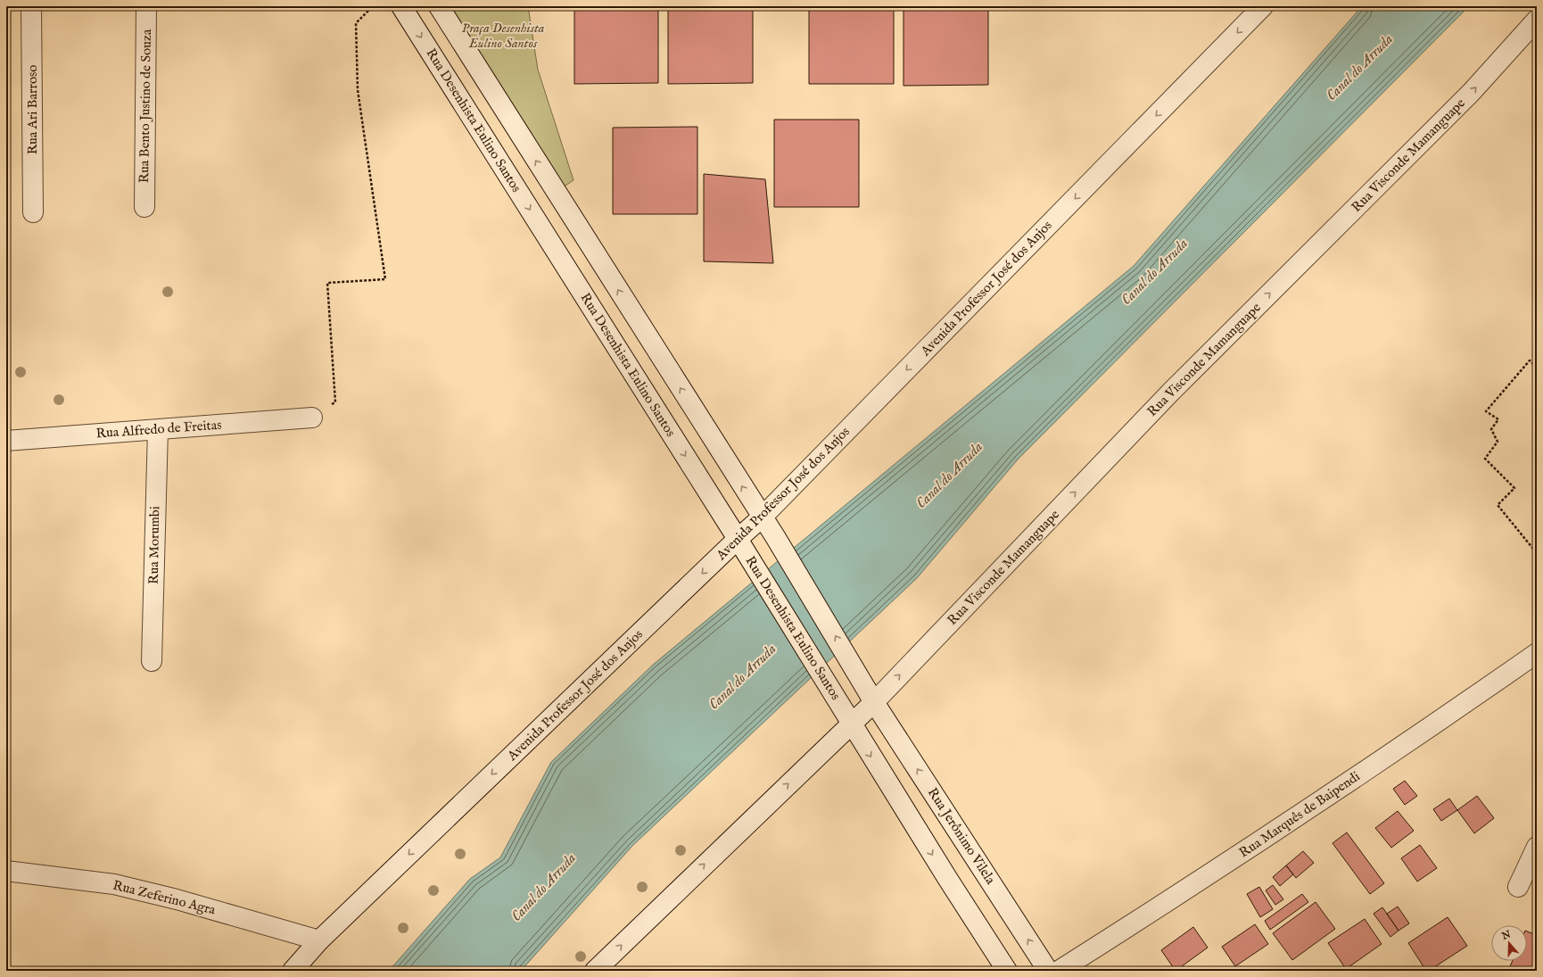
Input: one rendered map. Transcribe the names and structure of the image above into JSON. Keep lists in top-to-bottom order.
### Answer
{
  "streets": {
    "street": [
      "Rua Bento Justino de Souza",
      "Rua Ari Barroso",
      "Rua Desenhista Eulino Santos",
      "Rua Visconde Mamanguape",
      "Avenida Professor José dos Anjos",
      "Rua Alfredo de Freitas",
      "Rua Morumbi",
      "Rua Marquês de Baipendi",
      "Rua Jerônimo Vilela",
      "Rua Zeferino Agra"
    ]
  },
  "crossings": [
    ["Rua Desenhista Eulino Santos", "Avenida Professor José dos Anjos"],
    ["Rua Visconde Mamanguape", "Rua Jerônimo Vilela"],
    ["Avenida Professor José dos Anjos", "Rua Zeferino Agra"],
    ["Rua Alfredo de Freitas", "Rua Morumbi"]
  ],
  "one_way": ["Rua Visconde Mamanguape", "Avenida Professor José dos Anjos"],
  "water": ["Canal do Arruda"],
  "parks": ["Praça Desenhista Eulino Santos"],
  "north": "top"
}
